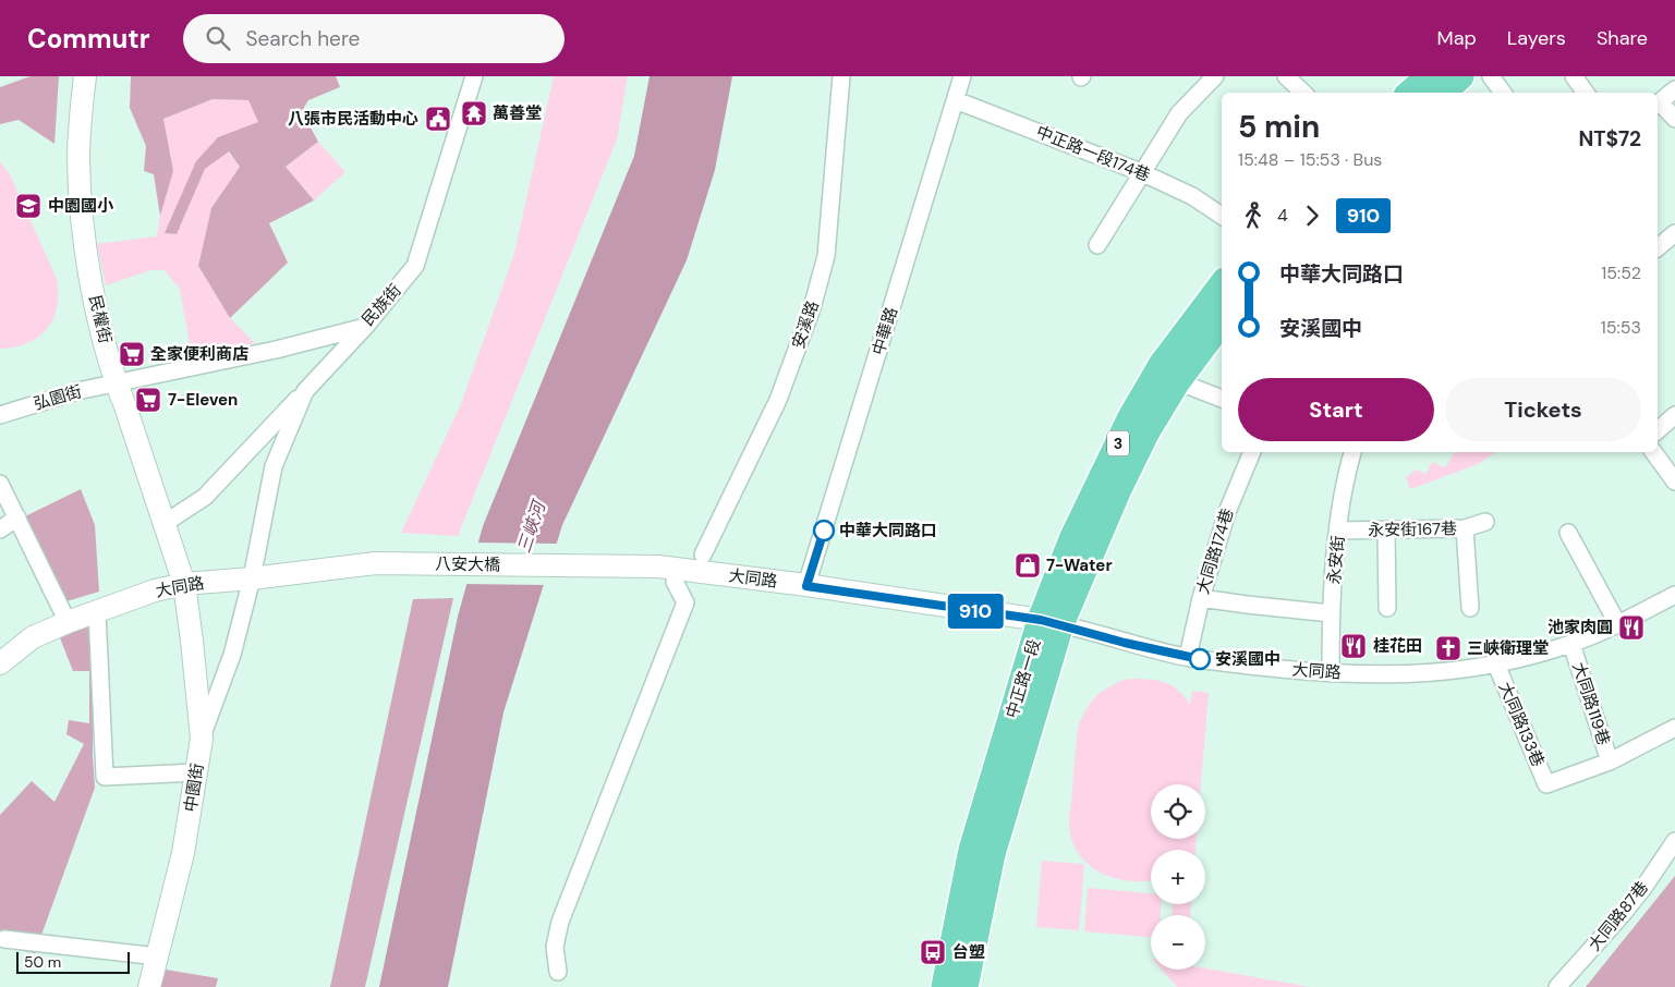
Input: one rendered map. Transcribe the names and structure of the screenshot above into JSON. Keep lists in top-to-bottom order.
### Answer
{
  "streets": {
    "main road": ["3", "中正路一段"],
    "street": [
      "中正路一段174巷",
      "民族街",
      "民權街",
      "安溪路",
      "中華路",
      "弘園街",
      "永安街167巷",
      "大同路174巷",
      "永安街",
      "八安大橋",
      "大同路",
      "大同路119巷",
      "大同路133巷",
      "中園街",
      "大同路87巷"
    ]
  },
  "crossings": [
    ["中正路一段174巷", "中華路"],
    ["民族街", "民權街"],
    ["民族街", "弘園街"],
    ["民權街", "弘園街"],
    ["民權街", "大同路"],
    ["民權街", "中園街"],
    ["中華路", "大同路"],
    ["永安街167巷", "永安街"],
    ["大同路174巷", "大同路"],
    ["永安街", "大同路"],
    ["八安大橋", "大同路"],
    ["大同路", "中正路一段"],
    ["大同路", "大同路119巷"],
    ["大同路", "大同路133巷"],
    ["大同路", "中園街"],
    ["大同路119巷", "大同路133巷"]
  ],
  "water": ["三峽河"],
  "places": {
    "temple": ["萬善堂"],
    "public building": ["八張市民活動中心"],
    "school or university": ["中園國小"],
    "supermarket": ["全家便利商店", "7-Eleven"],
    "other": ["中華大同路口", "安溪國中"],
    "shop": ["7-Water"],
    "restaurant": ["池家肉圓", "桂花田"],
    "church": ["三峽衛理堂"],
    "bus stop": ["台塑"]
  },
  "lines": ["bus line 910"],
  "scale_bar": "50 m",
  "page": {
    "header": "Commutr",
    "search": "Search here",
    "nav": ["Map", "Layers", "Share"],
    "on_map": "910",
    "heading": ["5 min", "15:48 – 15:53 · Bus", "NT$72"],
    "legs": ["4", "910"],
    "list": [
      {
        "name": "中華大同路口",
        "value": "15:52"
      },
      {
        "name": "安溪國中",
        "value": "15:53"
      }
    ],
    "buttons": ["Start", "Tickets"],
    "map_buttons": ["+", "−"],
    "scale": "50 m"
  }
}
